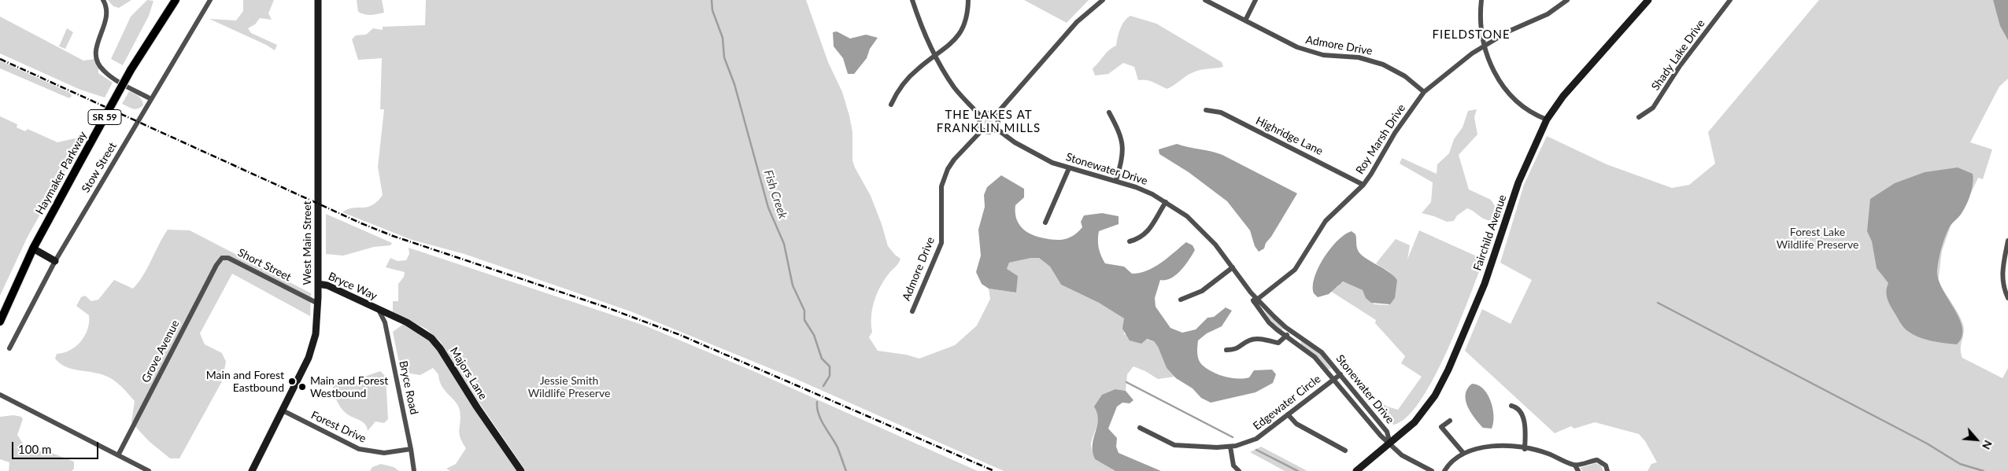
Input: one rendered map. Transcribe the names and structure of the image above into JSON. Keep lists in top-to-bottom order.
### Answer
{
  "streets": {
    "main road": [
      "SR 59",
      "Haymaker Parkway",
      "Fairchild Avenue",
      "West Main Street",
      "Bryce Way",
      "Majors Lane"
    ],
    "street": [
      "Admore Drive",
      "Shady Lake Drive",
      "Highridge Lane",
      "Roy Marsh Drive",
      "Stow Street",
      "Stonewater Drive",
      "Short Street",
      "Grove Avenue",
      "Bryce Road",
      "Edgewater Circle",
      "Forest Drive"
    ]
  },
  "crossings": [
    ["Admore Drive", "Roy Marsh Drive"],
    ["Admore Drive", "Stonewater Drive"],
    ["Highridge Lane", "Roy Marsh Drive"],
    ["Roy Marsh Drive", "Stonewater Drive"],
    ["Stonewater Drive", "Fairchild Avenue"],
    ["Stonewater Drive", "Edgewater Circle"],
    ["West Main Street", "Short Street"],
    ["West Main Street", "Bryce Way"],
    ["West Main Street", "Forest Drive"],
    ["Short Street", "Grove Avenue"],
    ["Bryce Way", "Majors Lane"],
    ["Bryce Way", "Bryce Road"],
    ["Majors Lane", "Bryce Road"],
    ["Bryce Road", "Forest Drive"]
  ],
  "districts": ["FIELDSTONE", "THE LAKES AT FRANKLIN MILLS"],
  "water": ["Fish Creek"],
  "parks": ["Forest Lake Wildlife Preserve", "Jessie Smith Wildlife Preserve"],
  "places": ["Main and Forest Eastbound", "Main and Forest Westbound"],
  "scale_bar": "100 m",
  "north": "bottom right"
}
